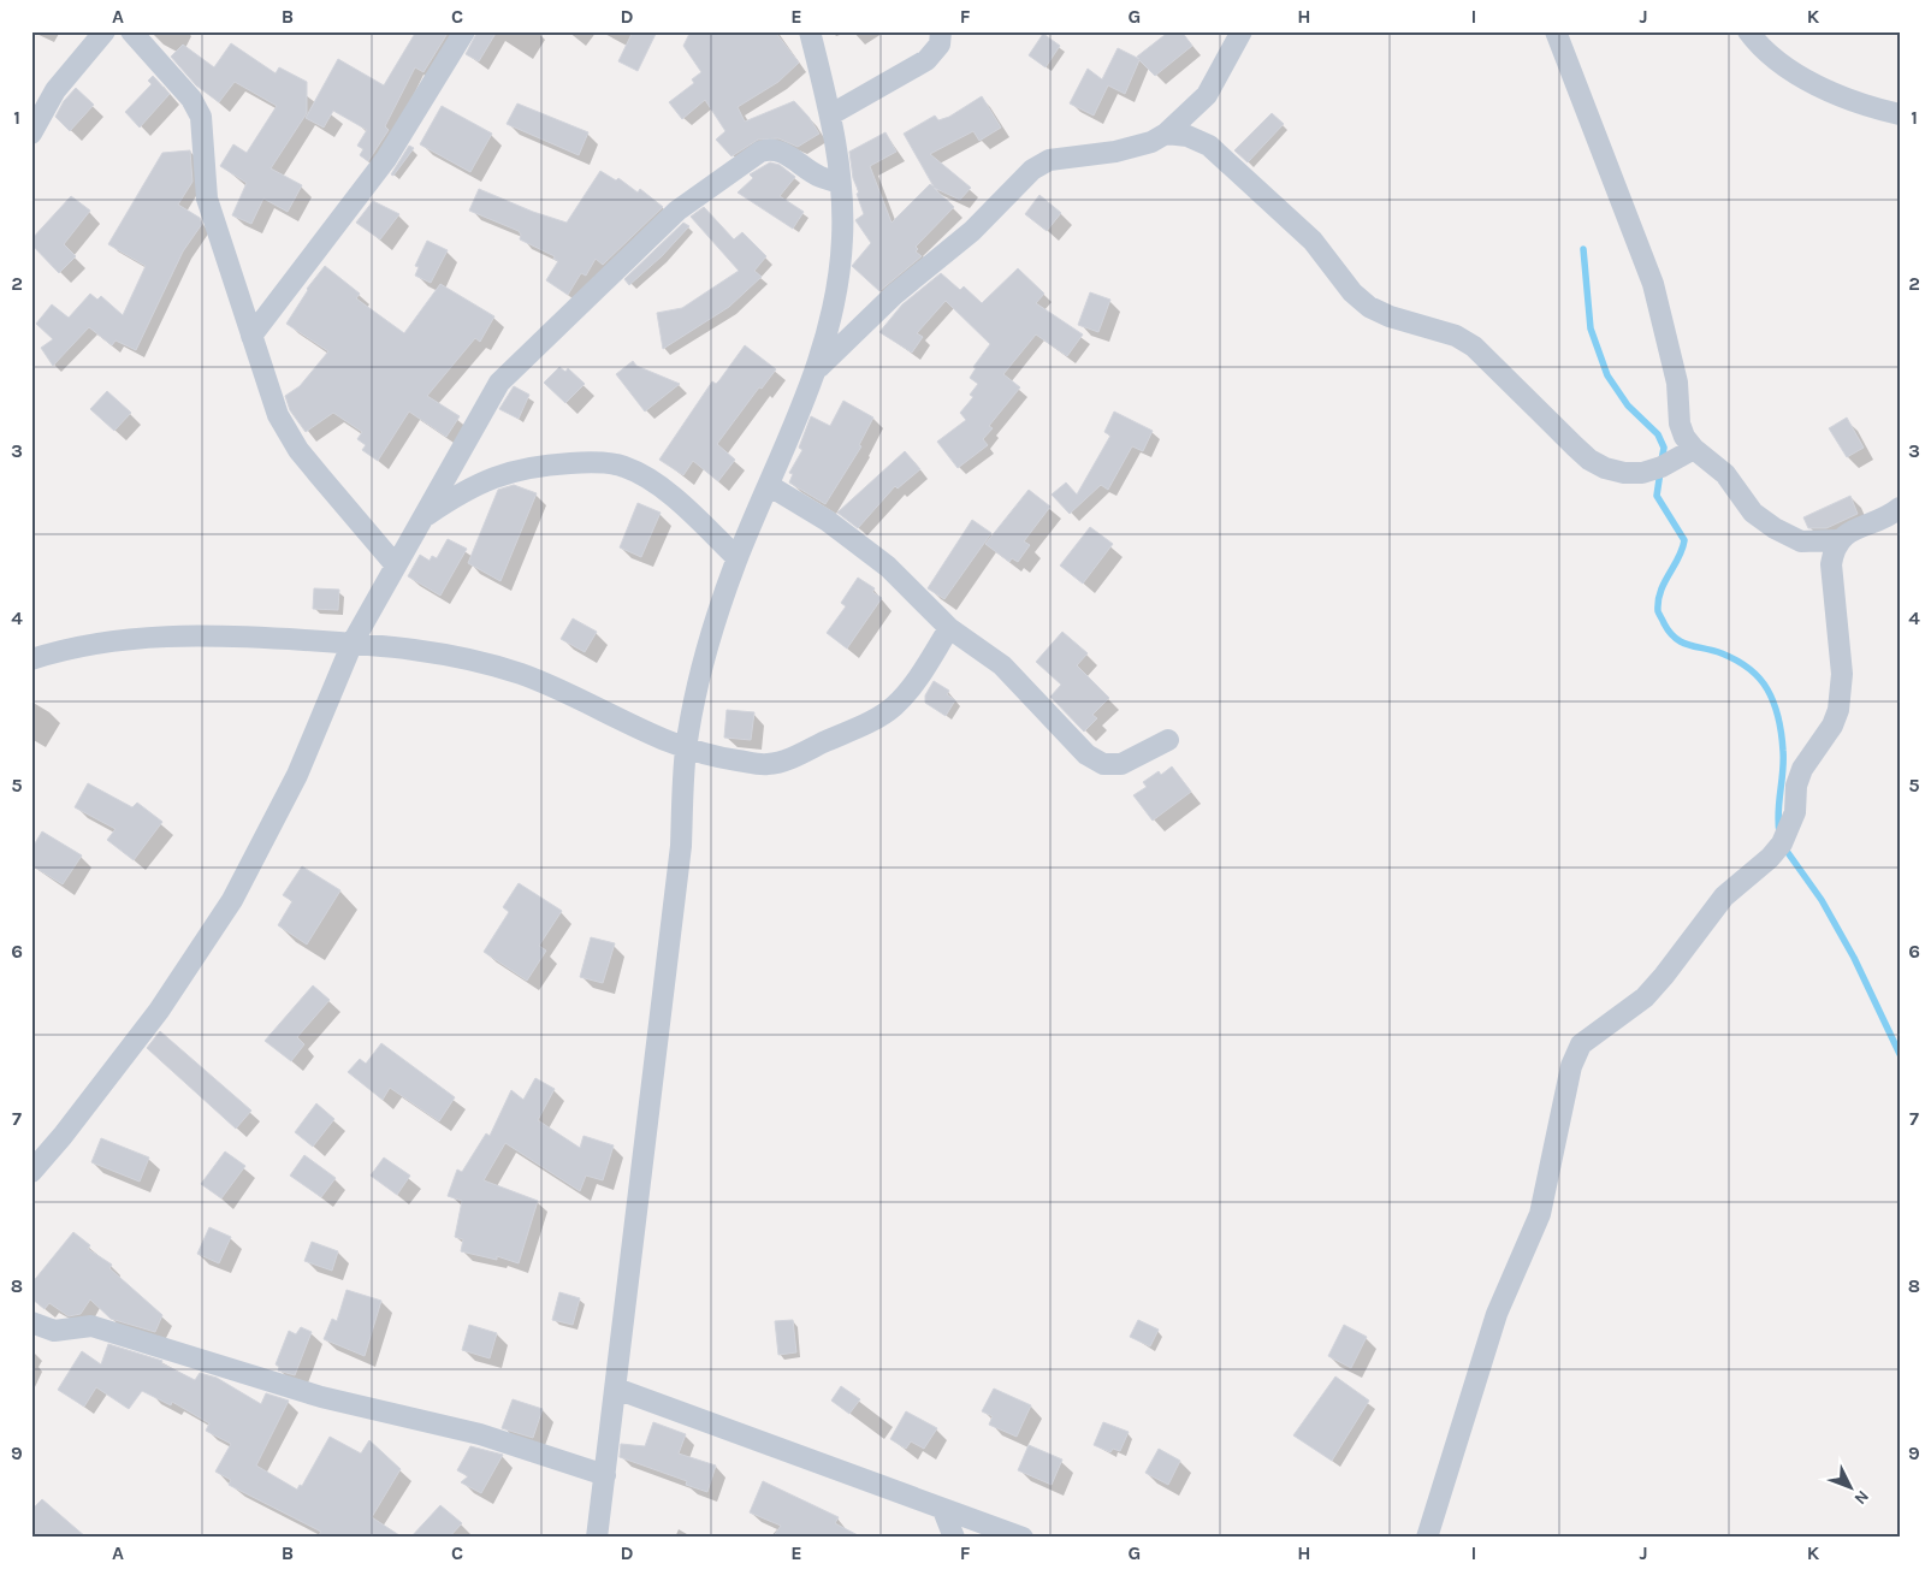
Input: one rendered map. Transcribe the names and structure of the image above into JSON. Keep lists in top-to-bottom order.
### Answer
{
  "north": "bottom right",
  "grid": {
    "columns": [
      "A",
      "B",
      "C",
      "D",
      "E",
      "F",
      "G",
      "H",
      "I",
      "J",
      "K"
    ],
    "rows": [
      "1",
      "2",
      "3",
      "4",
      "5",
      "6",
      "7",
      "8",
      "9"
    ]
  }
}
